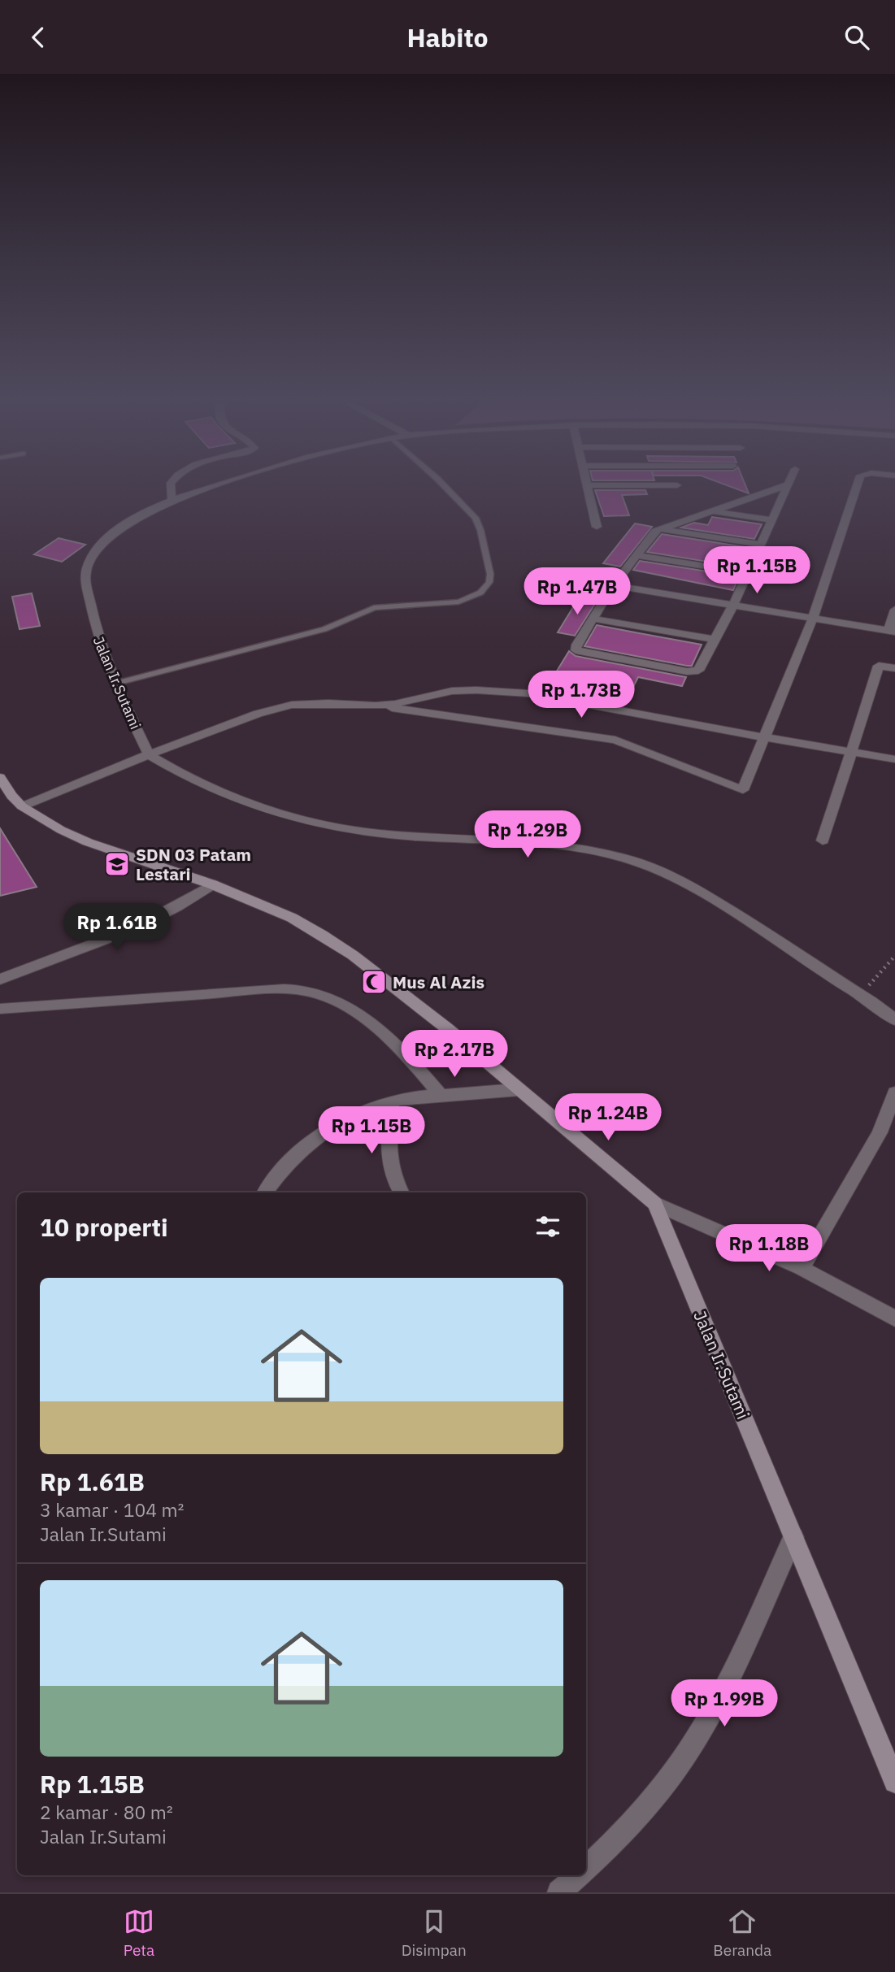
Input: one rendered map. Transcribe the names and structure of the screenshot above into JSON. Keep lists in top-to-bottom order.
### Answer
{
  "streets": {
    "street": ["Jalan Ir.Sutami"]
  },
  "places": {
    "school or university": ["SDN 03 Patam Lestari"],
    "mosque": ["Mus Al Azis"]
  },
  "page": {
    "header": "Habito",
    "price": [
      "Rp 1.15B",
      "Rp 1.47B",
      "Rp 1.73B",
      "Rp 1.29B",
      "Rp 1.61B",
      "Rp 2.17B",
      "Rp 1.24B",
      "Rp 1.15B",
      "Rp 1.18B",
      "Rp 1.99B"
    ],
    "heading": "10 properti",
    "list": [
      {
        "name": "Rp 1.61B",
        "note": "3 kamar · 104 m² · Jalan Ir.Sutami"
      },
      {
        "name": "Rp 1.15B",
        "note": "2 kamar · 80 m² · Jalan Ir.Sutami"
      }
    ],
    "tabs": ["Peta", "Disimpan", "Beranda"]
  }
}
